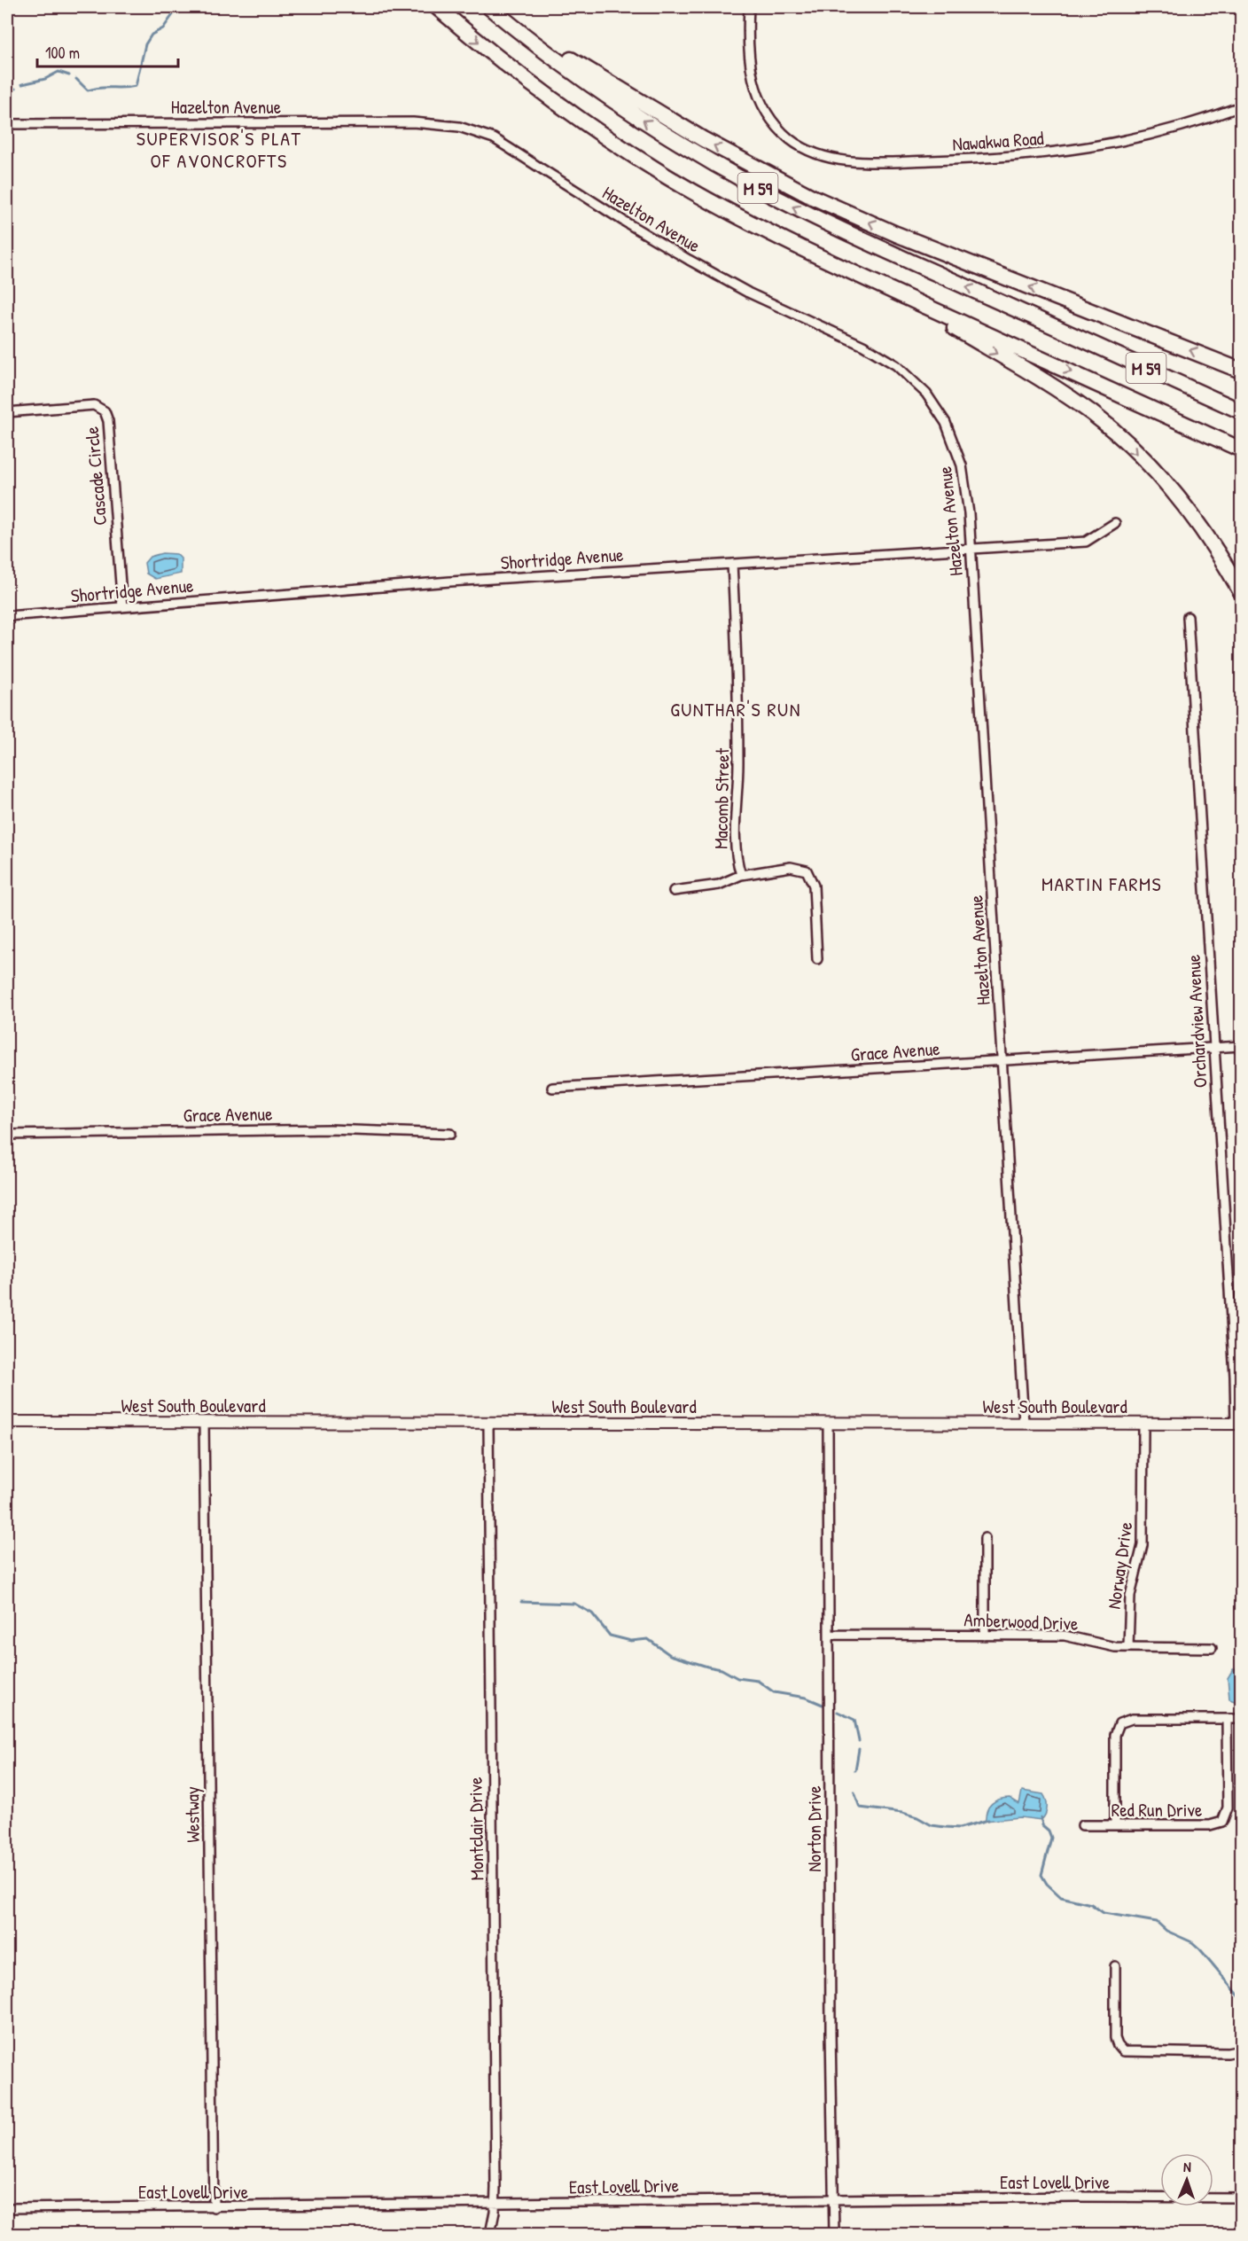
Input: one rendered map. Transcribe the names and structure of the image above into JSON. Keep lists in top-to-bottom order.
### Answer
{
  "streets": {
    "highway": ["M 59"],
    "street": [
      "Hazelton Avenue",
      "Nawakwa Road",
      "Cascade Circle",
      "Shortridge Avenue",
      "Macomb Street",
      "Orchardview Avenue",
      "Grace Avenue",
      "West South Boulevard",
      "Norway Drive",
      "Amberwood Drive",
      "Red Run Drive",
      "Westway",
      "Montclair Drive",
      "Norton Drive",
      "East Lovell Drive"
    ]
  },
  "crossings": [
    ["Hazelton Avenue", "Shortridge Avenue"],
    ["Hazelton Avenue", "Grace Avenue"],
    ["Hazelton Avenue", "West South Boulevard"],
    ["Cascade Circle", "Shortridge Avenue"],
    ["Shortridge Avenue", "Macomb Street"],
    ["Orchardview Avenue", "Grace Avenue"],
    ["Orchardview Avenue", "West South Boulevard"],
    ["West South Boulevard", "Norway Drive"],
    ["West South Boulevard", "Westway"],
    ["West South Boulevard", "Montclair Drive"],
    ["West South Boulevard", "Norton Drive"],
    ["Norway Drive", "Amberwood Drive"],
    ["Amberwood Drive", "Norton Drive"],
    ["Westway", "East Lovell Drive"],
    ["Montclair Drive", "East Lovell Drive"],
    ["Norton Drive", "East Lovell Drive"]
  ],
  "districts": ["SUPERVISOR'S PLAT OF AVONCROFTS", "GUNTHAR'S RUN", "MARTIN FARMS"],
  "scale_bar": "100 m",
  "north": "top"
}
